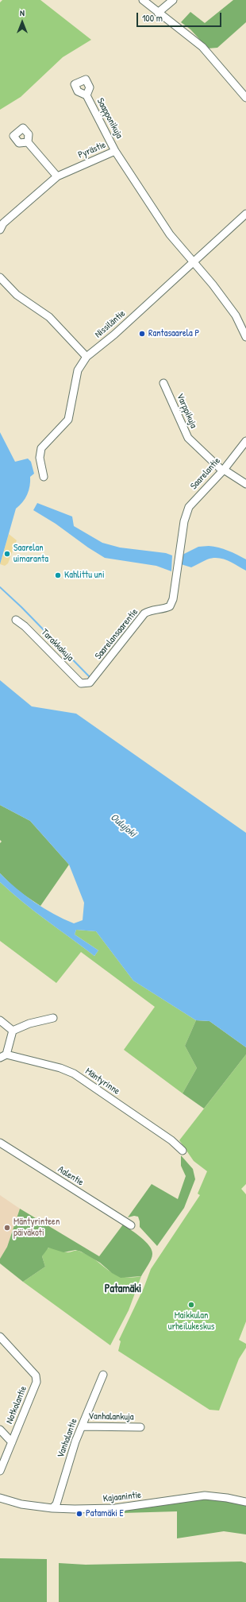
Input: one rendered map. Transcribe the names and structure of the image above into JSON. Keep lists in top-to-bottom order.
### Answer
{
  "streets": {
    "street": [
      "Saapponikuja",
      "Pyrästie",
      "Nissiläntie",
      "Varppikuja",
      "Saarelantie",
      "Saarelansaarentie",
      "Tarakkakuja",
      "Mäntyrinne",
      "Aalentie",
      "Notkolantie",
      "Vanhalankuja",
      "Vanhalantie",
      "Kajaanintie"
    ]
  },
  "crossings": [
    ["Saapponikuja", "Pyrästie"],
    ["Pyrästie", "Nissiläntie"],
    ["Varppikuja", "Saarelantie"],
    ["Saarelantie", "Saarelansaarentie"],
    ["Saarelansaarentie", "Tarakkakuja"],
    ["Vanhalankuja", "Vanhalantie"],
    ["Vanhalantie", "Kajaanintie"]
  ],
  "districts": ["Patamäki"],
  "water": ["Oulujoki"],
  "places": [
    "Rantasaarela P",
    "Saarelan uimaranta",
    "Kahlittu uni",
    "Mäntyrinteen päiväkoti",
    "Maikkulan urheilukeskus",
    "Patamäki E"
  ],
  "scale_bar": "100 m",
  "north": "top"
}
